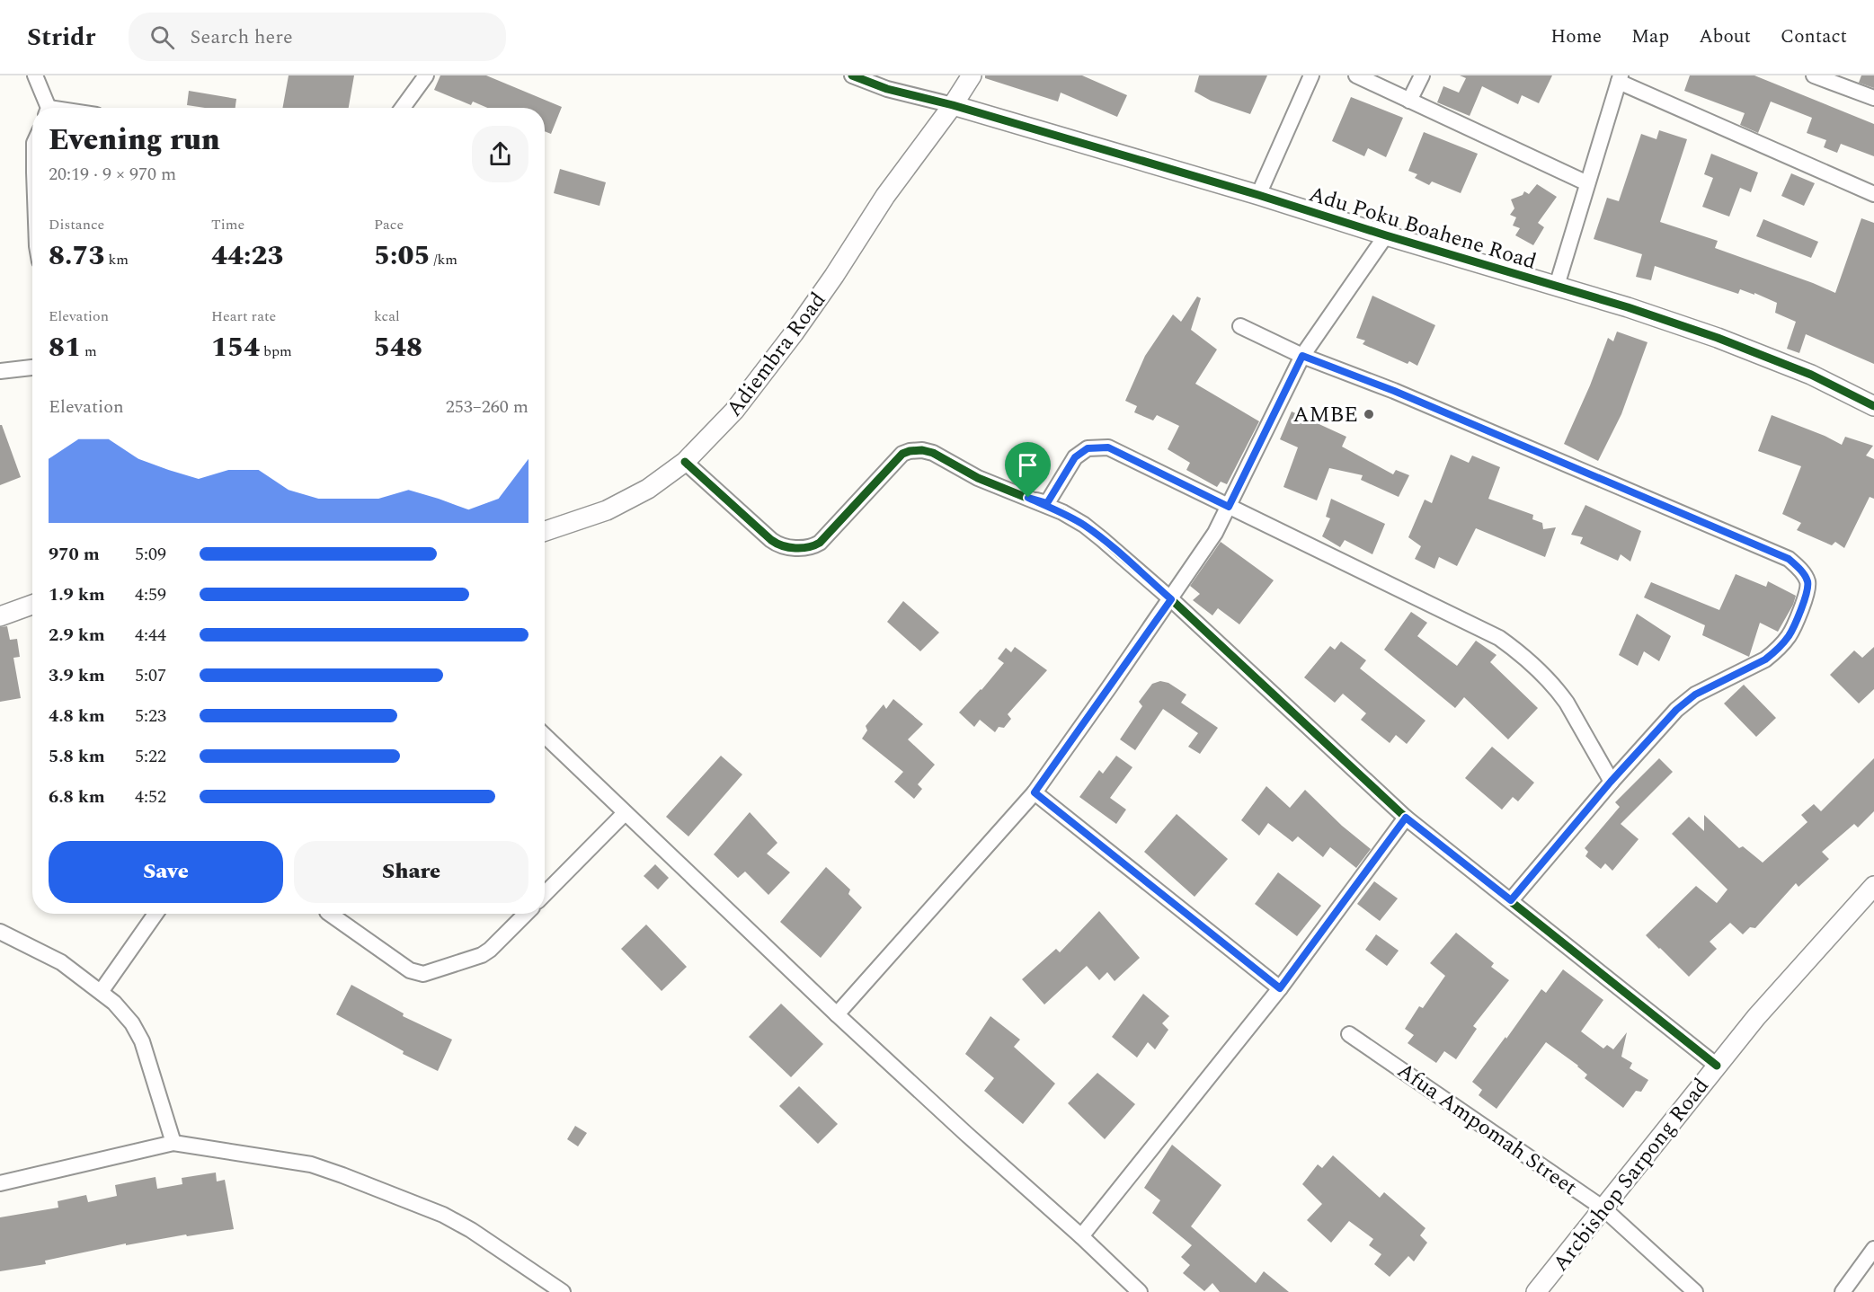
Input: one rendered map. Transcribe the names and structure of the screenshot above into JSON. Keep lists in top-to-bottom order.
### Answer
{
  "streets": {
    "street": [
      "Adu Poku Boahene Road",
      "Adiembra Road",
      "Afua Ampomah Street",
      "Arcbishop Sarpong Road"
    ]
  },
  "crossings": [
    ["Adu Poku Boahene Road", "Adiembra Road"],
    ["Afua Ampomah Street", "Arcbishop Sarpong Road"]
  ],
  "places": ["AMBE"],
  "page": {
    "header": "Stridr",
    "search": "Search here",
    "nav": [
      "Home",
      "Map",
      "About",
      "Contact"
    ],
    "heading": ["Evening run", "20:19 · 9 × 970 m"],
    "stats": [
      ["Distance", "8.73 km"],
      ["Time", "44:23"],
      ["Pace", "5:05 /km"],
      ["Elevation", "81 m"],
      ["Heart rate", "154 bpm"],
      ["kcal", "548"]
    ],
    "chart": ["Elevation", "253–260 m"],
    "list": [
      {
        "name": "970 m",
        "note": "5:09"
      },
      {
        "name": "1.9 km",
        "note": "4:59"
      },
      {
        "name": "2.9 km",
        "note": "4:44"
      },
      {
        "name": "3.9 km",
        "note": "5:07"
      },
      {
        "name": "4.8 km",
        "note": "5:23"
      },
      {
        "name": "5.8 km",
        "note": "5:22"
      },
      {
        "name": "6.8 km",
        "note": "4:52"
      }
    ],
    "buttons": ["Save", "Share"]
  }
}
